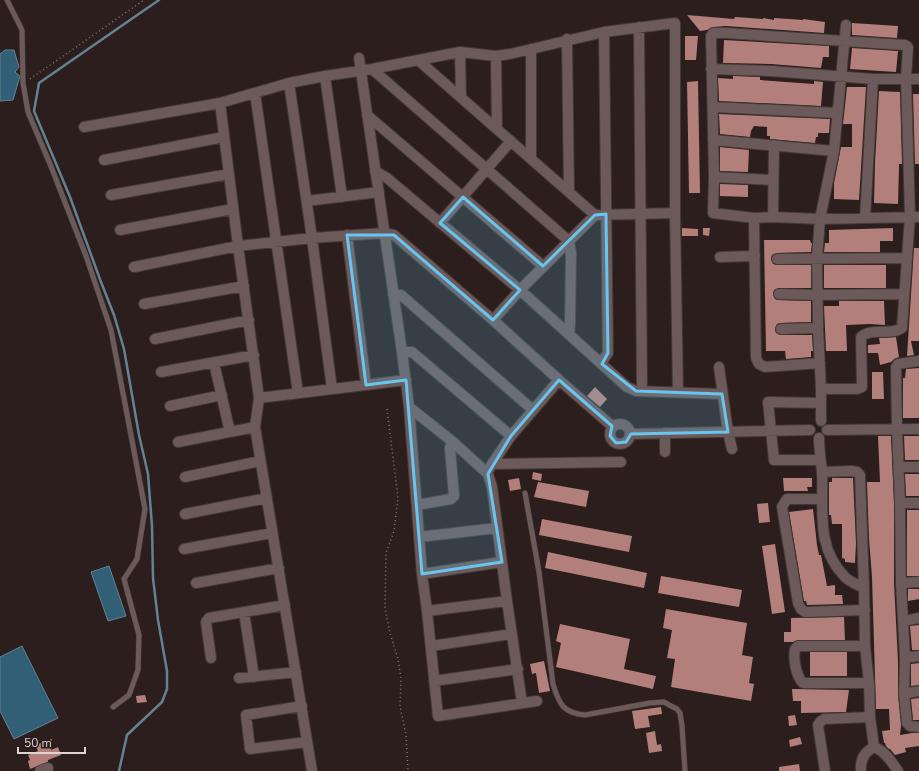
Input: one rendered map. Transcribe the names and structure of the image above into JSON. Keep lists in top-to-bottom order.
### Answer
{
  "scale_bar": "50 m"
}
